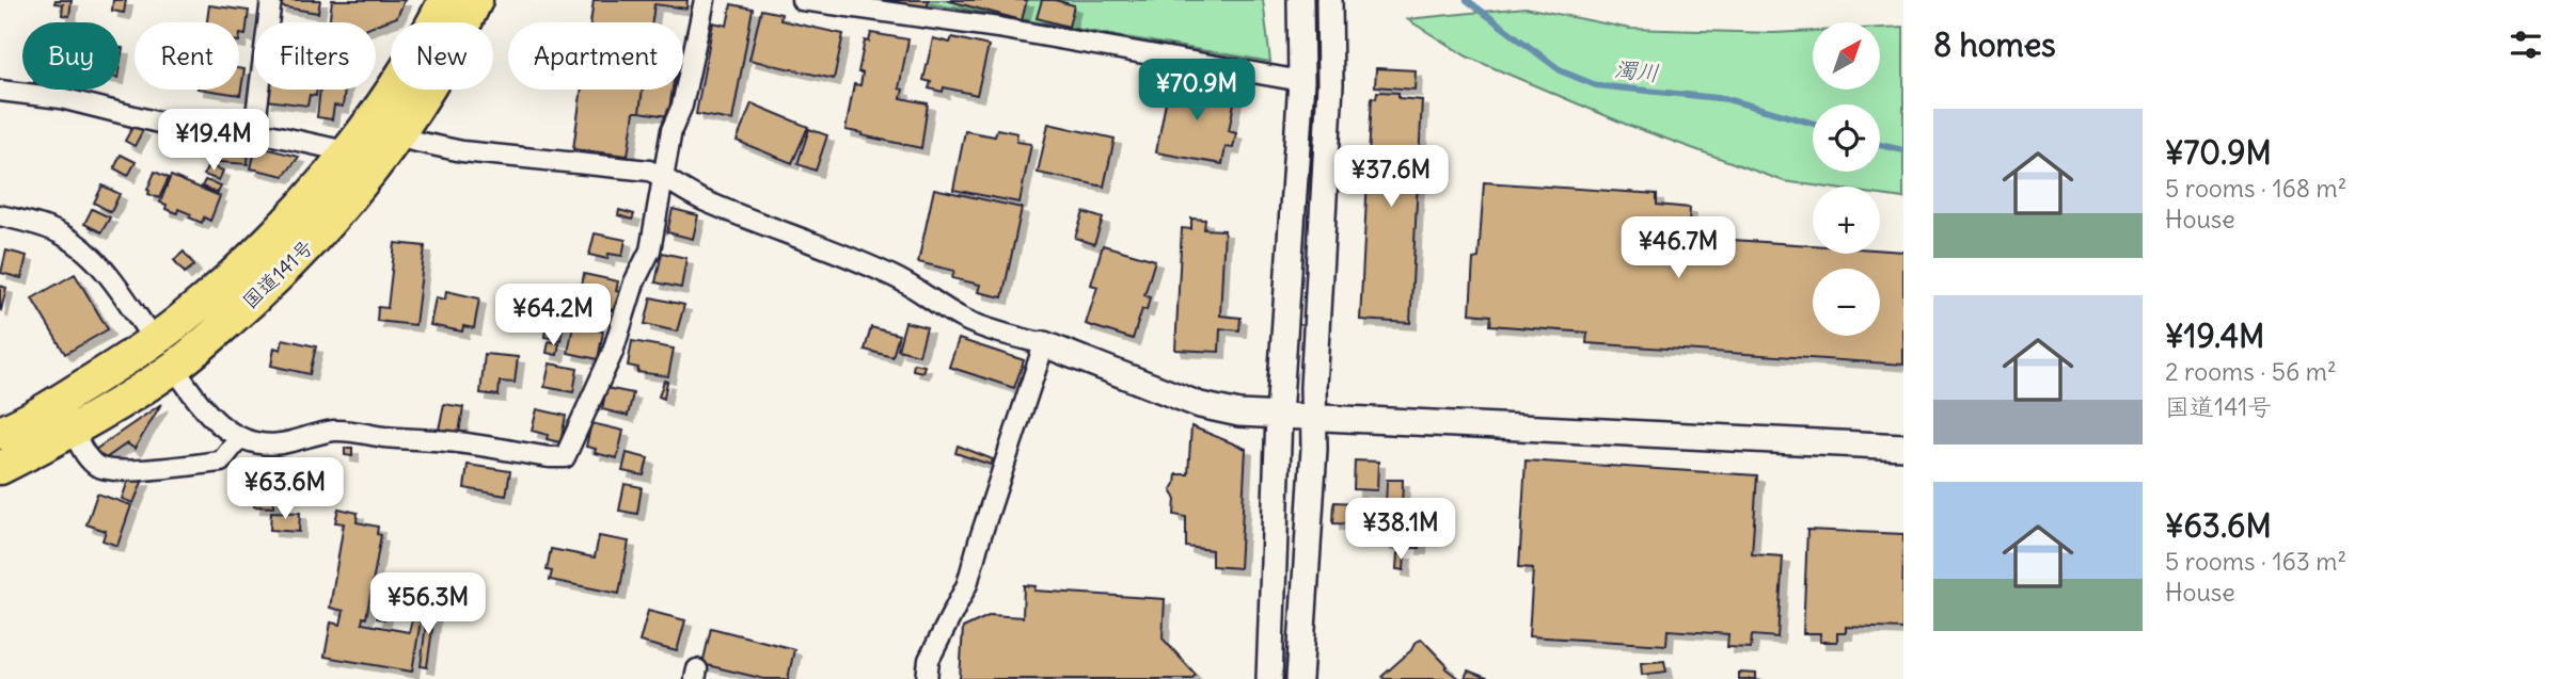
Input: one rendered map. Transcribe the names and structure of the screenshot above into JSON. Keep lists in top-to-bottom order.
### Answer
{
  "streets": {
    "highway": ["国道141号"]
  },
  "water": ["濁川"],
  "north": "top right",
  "page": {
    "heading": "8 homes",
    "map_buttons": ["+", "−"],
    "chip": [
      "Buy",
      "Rent",
      "Filters",
      "New",
      "Apartment"
    ],
    "price": [
      "¥70.9M",
      "¥19.4M",
      "¥37.6M",
      "¥46.7M",
      "¥64.2M",
      "¥63.6M",
      "¥38.1M",
      "¥56.3M"
    ],
    "list": [
      {
        "name": "¥70.9M",
        "note": "5 rooms · 168 m² · House"
      },
      {
        "name": "¥19.4M",
        "note": "2 rooms · 56 m² · 国道141号"
      },
      {
        "name": "¥63.6M",
        "note": "5 rooms · 163 m² · House"
      }
    ]
  }
}
